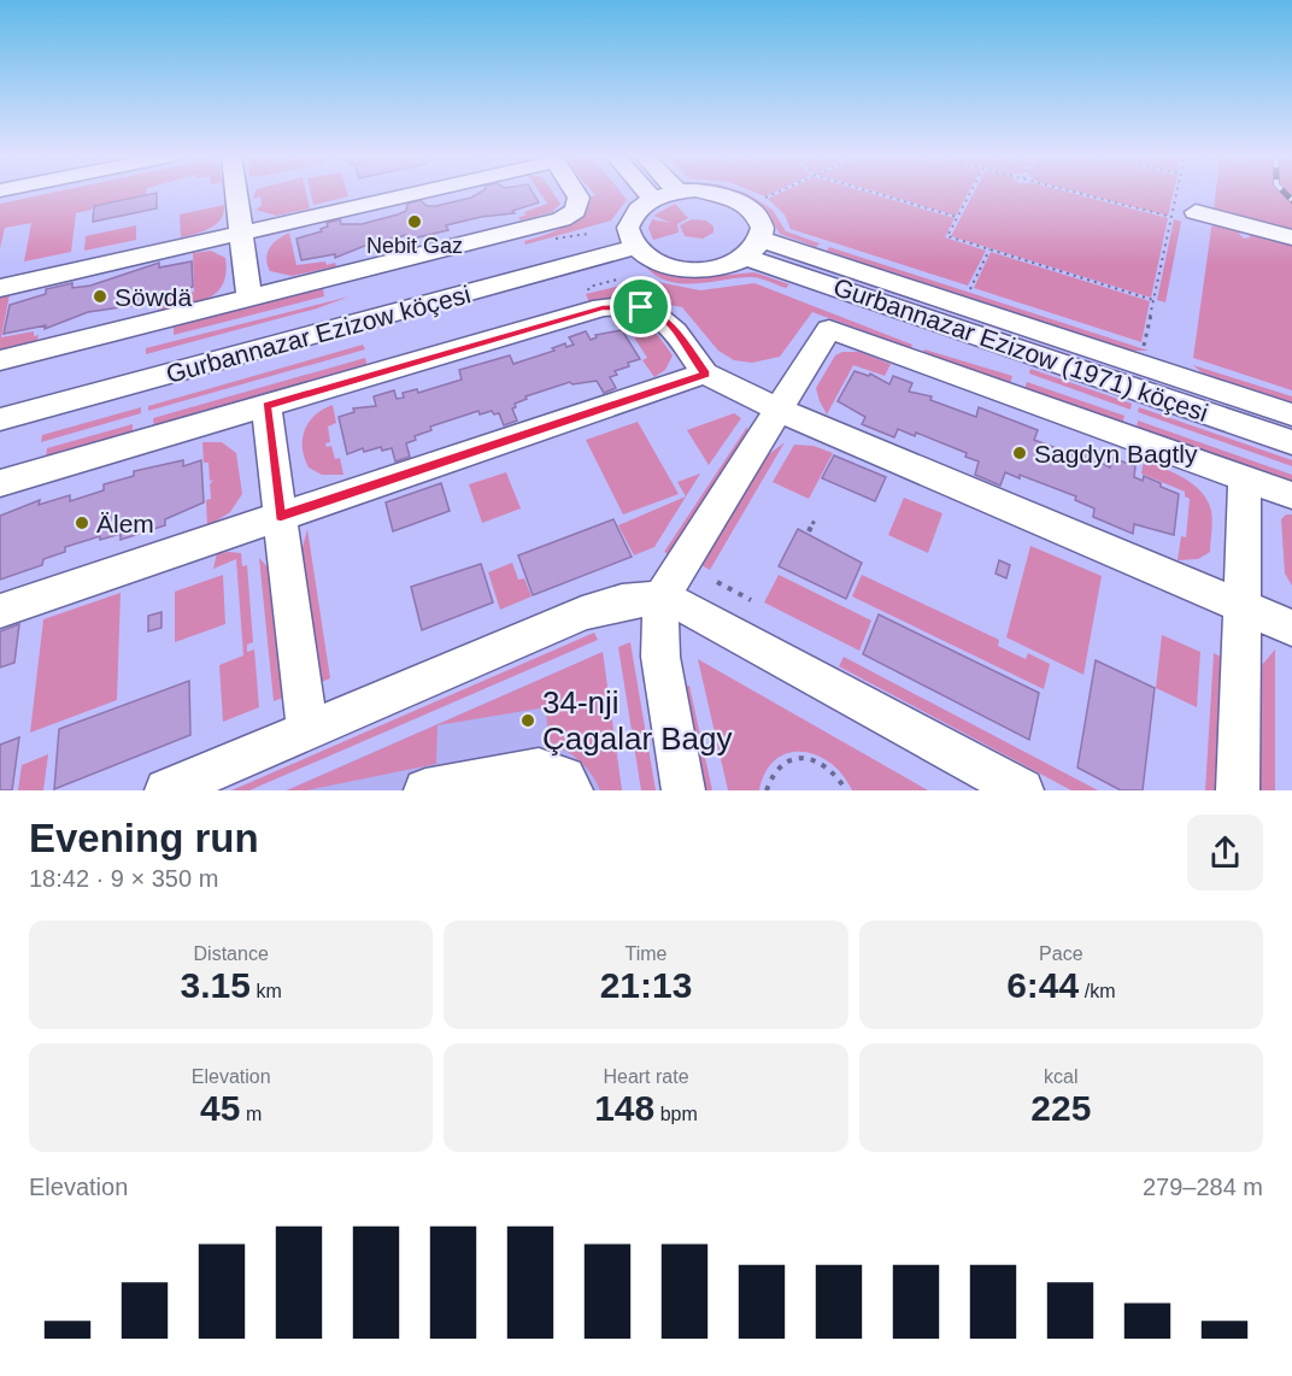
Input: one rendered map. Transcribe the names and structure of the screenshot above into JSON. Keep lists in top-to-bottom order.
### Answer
{
  "streets": {
    "street": ["Gurbannazar Ezizow köçesi", "Gurbannazar Ezizow (1971) köçesi"]
  },
  "places": [
    "Nebit Gaz",
    "Söwdä",
    "Sagdyn Bagtly",
    "Älem",
    "34-nji Çagalar Bagy"
  ],
  "page": {
    "heading": ["Evening run", "18:42 · 9 × 350 m"],
    "stats": [
      ["Distance", "3.15 km"],
      ["Time", "21:13"],
      ["Pace", "6:44 /km"],
      ["Elevation", "45 m"],
      ["Heart rate", "148 bpm"],
      ["kcal", "225"]
    ],
    "chart": ["Elevation", "279–284 m"]
  }
}
